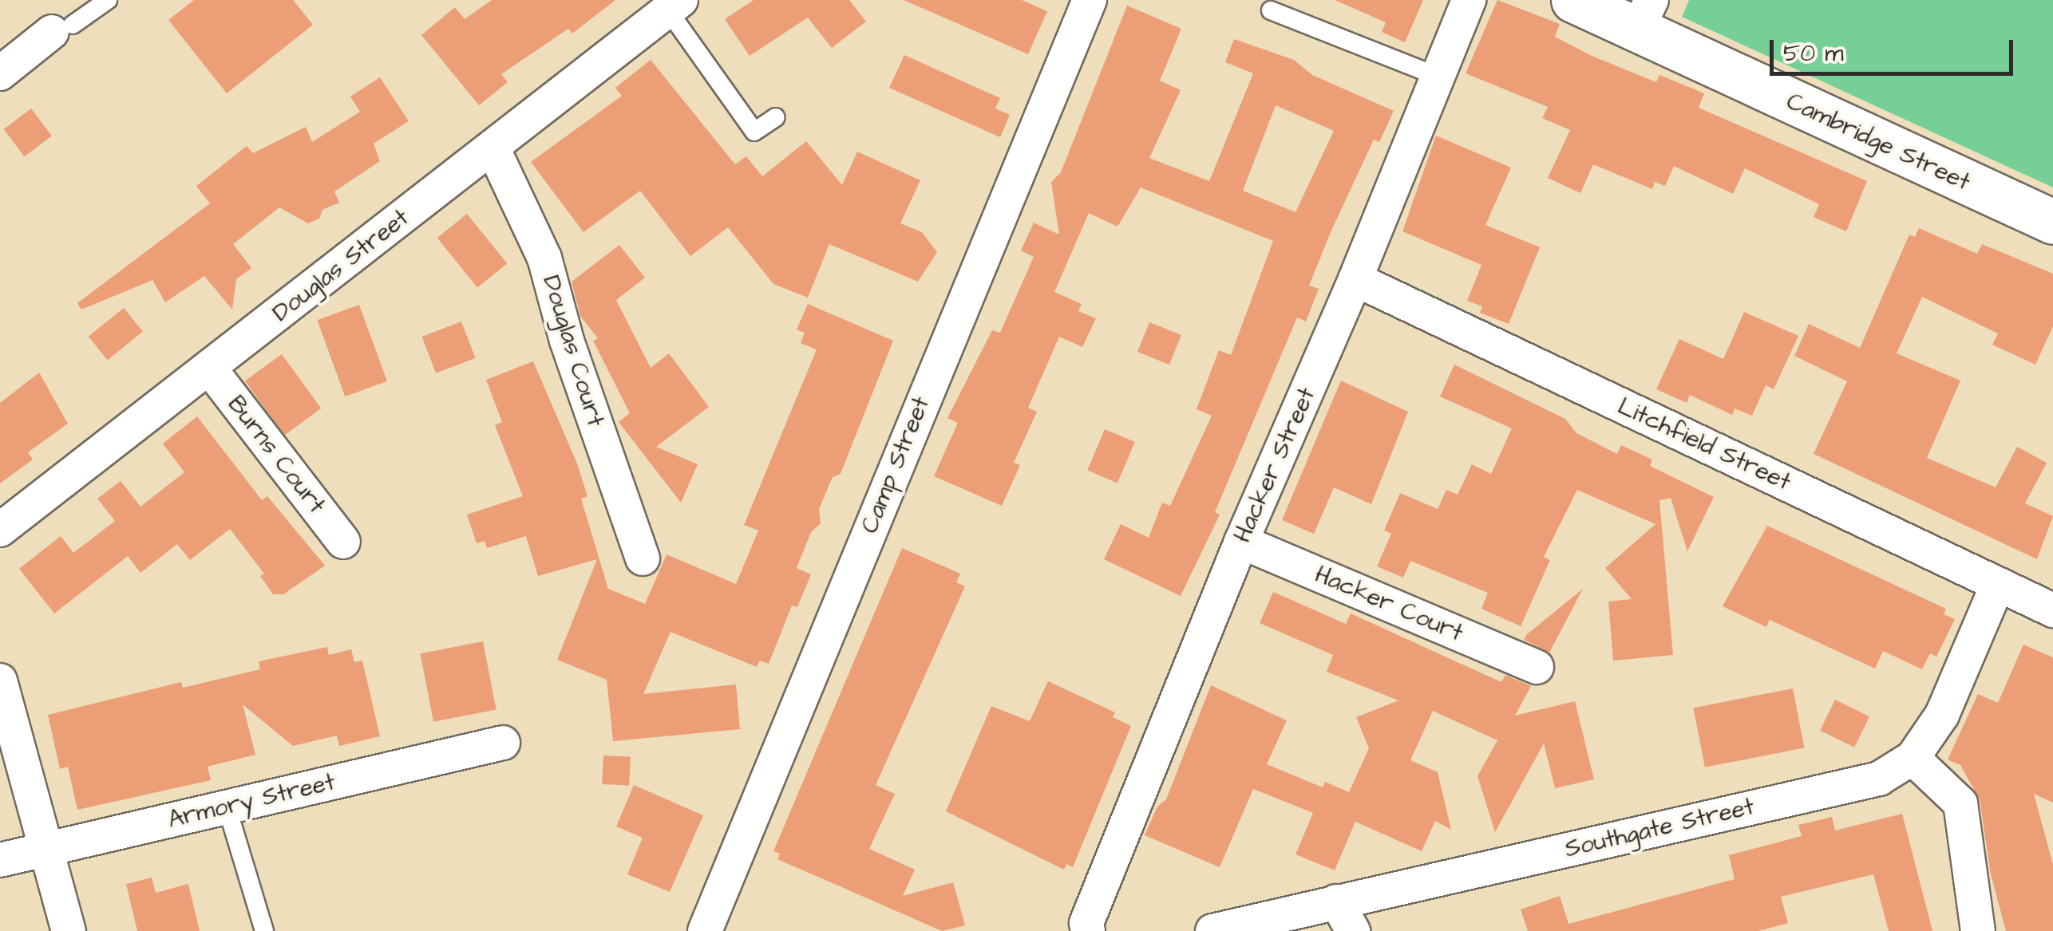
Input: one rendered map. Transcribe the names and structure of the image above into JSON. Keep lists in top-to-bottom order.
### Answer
{
  "streets": {
    "main road": ["Cambridge Street"],
    "street": [
      "Douglas Street",
      "Douglas Court",
      "Litchfield Street",
      "Burns Court",
      "Camp Street",
      "Hacker Street",
      "Hacker Court",
      "Armory Street",
      "Southgate Street"
    ]
  },
  "crossings": [
    ["Douglas Street", "Douglas Court"],
    ["Douglas Street", "Burns Court"],
    ["Litchfield Street", "Hacker Street"],
    ["Litchfield Street", "Southgate Street"],
    ["Hacker Street", "Hacker Court"]
  ],
  "scale_bar": "50 m"
}
